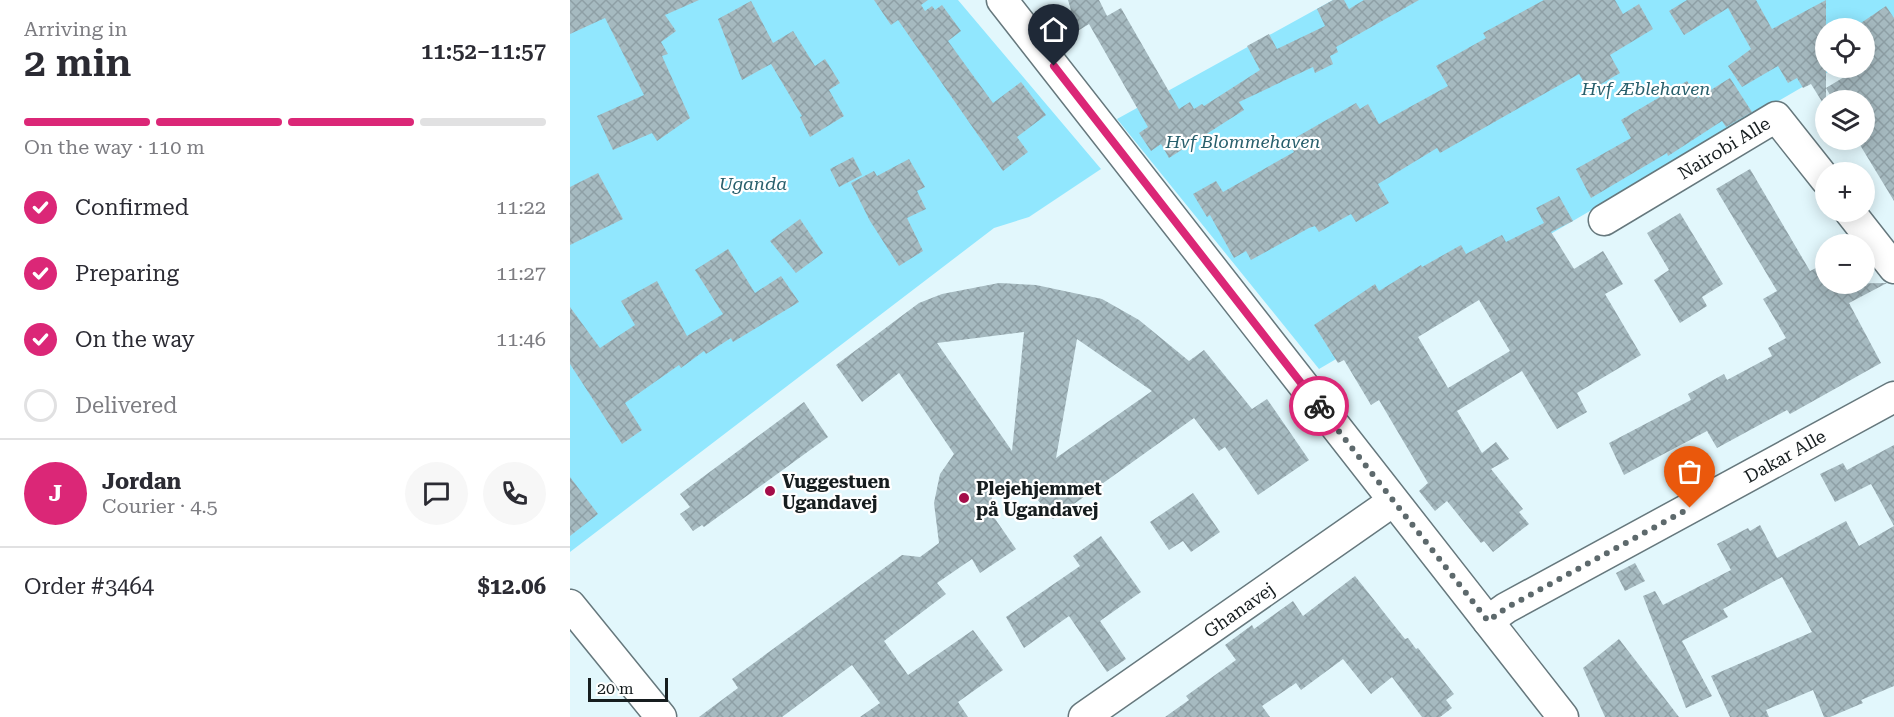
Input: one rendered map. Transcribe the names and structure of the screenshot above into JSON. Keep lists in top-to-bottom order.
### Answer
{
  "streets": {
    "street": ["Nairobi Alle", "Dakar Alle", "Ghanavej"]
  },
  "parks": ["Hvf Æblehaven", "Hvf Blommehaven", "Uganda"],
  "places": ["Vuggestuen Ugandavej", "Plejehjemmet på Ugandavej"],
  "scale_bar": "20 m",
  "page": {
    "heading": ["2 min", "Arriving in", "11:52–11:57"],
    "panel": [
      "Jordan",
      "Courier · 4.5",
      "Order #3464",
      "$12.06"
    ],
    "map_buttons": ["+", "−"],
    "bar": "On the way · 110 m",
    "list": [
      ["Confirmed", "11:22"],
      ["Preparing", "11:27"],
      ["On the way", "11:46"],
      "Delivered"
    ],
    "round": "J",
    "scale": "20 m"
  }
}
